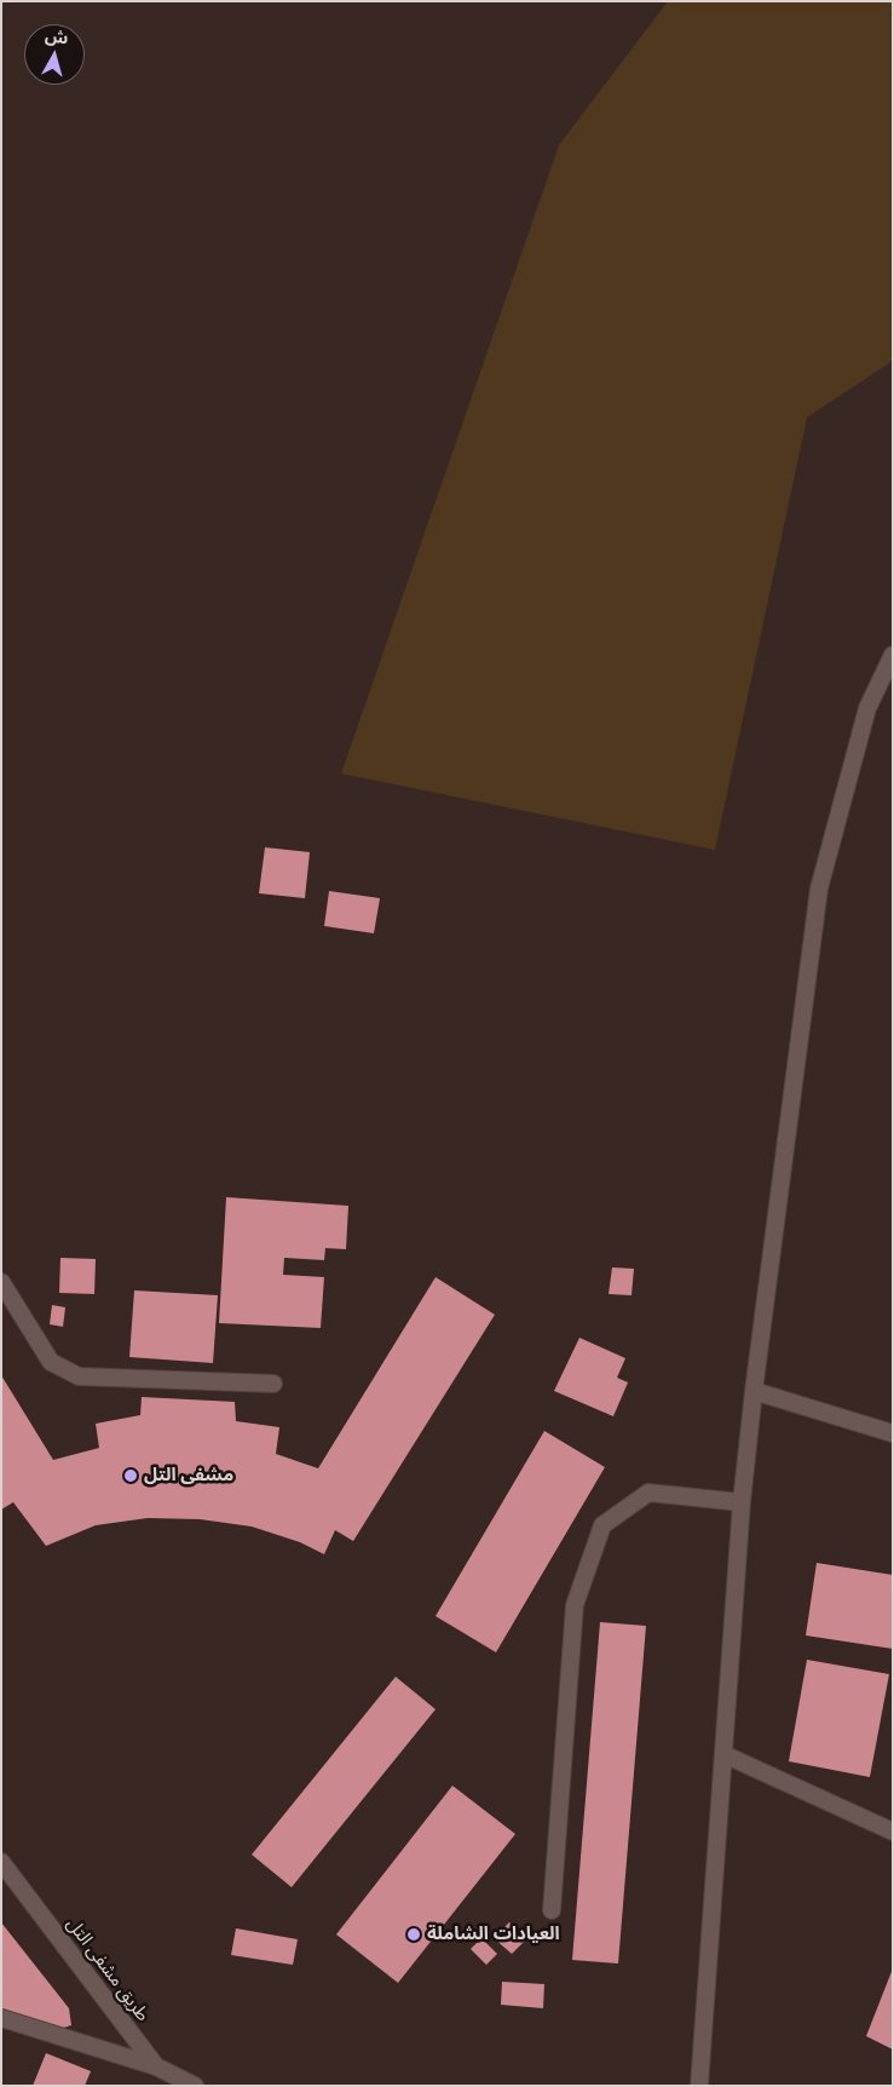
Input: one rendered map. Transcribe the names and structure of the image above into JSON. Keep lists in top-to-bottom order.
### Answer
{
  "streets": {
    "street": ["طريق مشفى التل"]
  },
  "places": ["مشفى التل", "العيادات الشاملة"],
  "north": "top"
}
